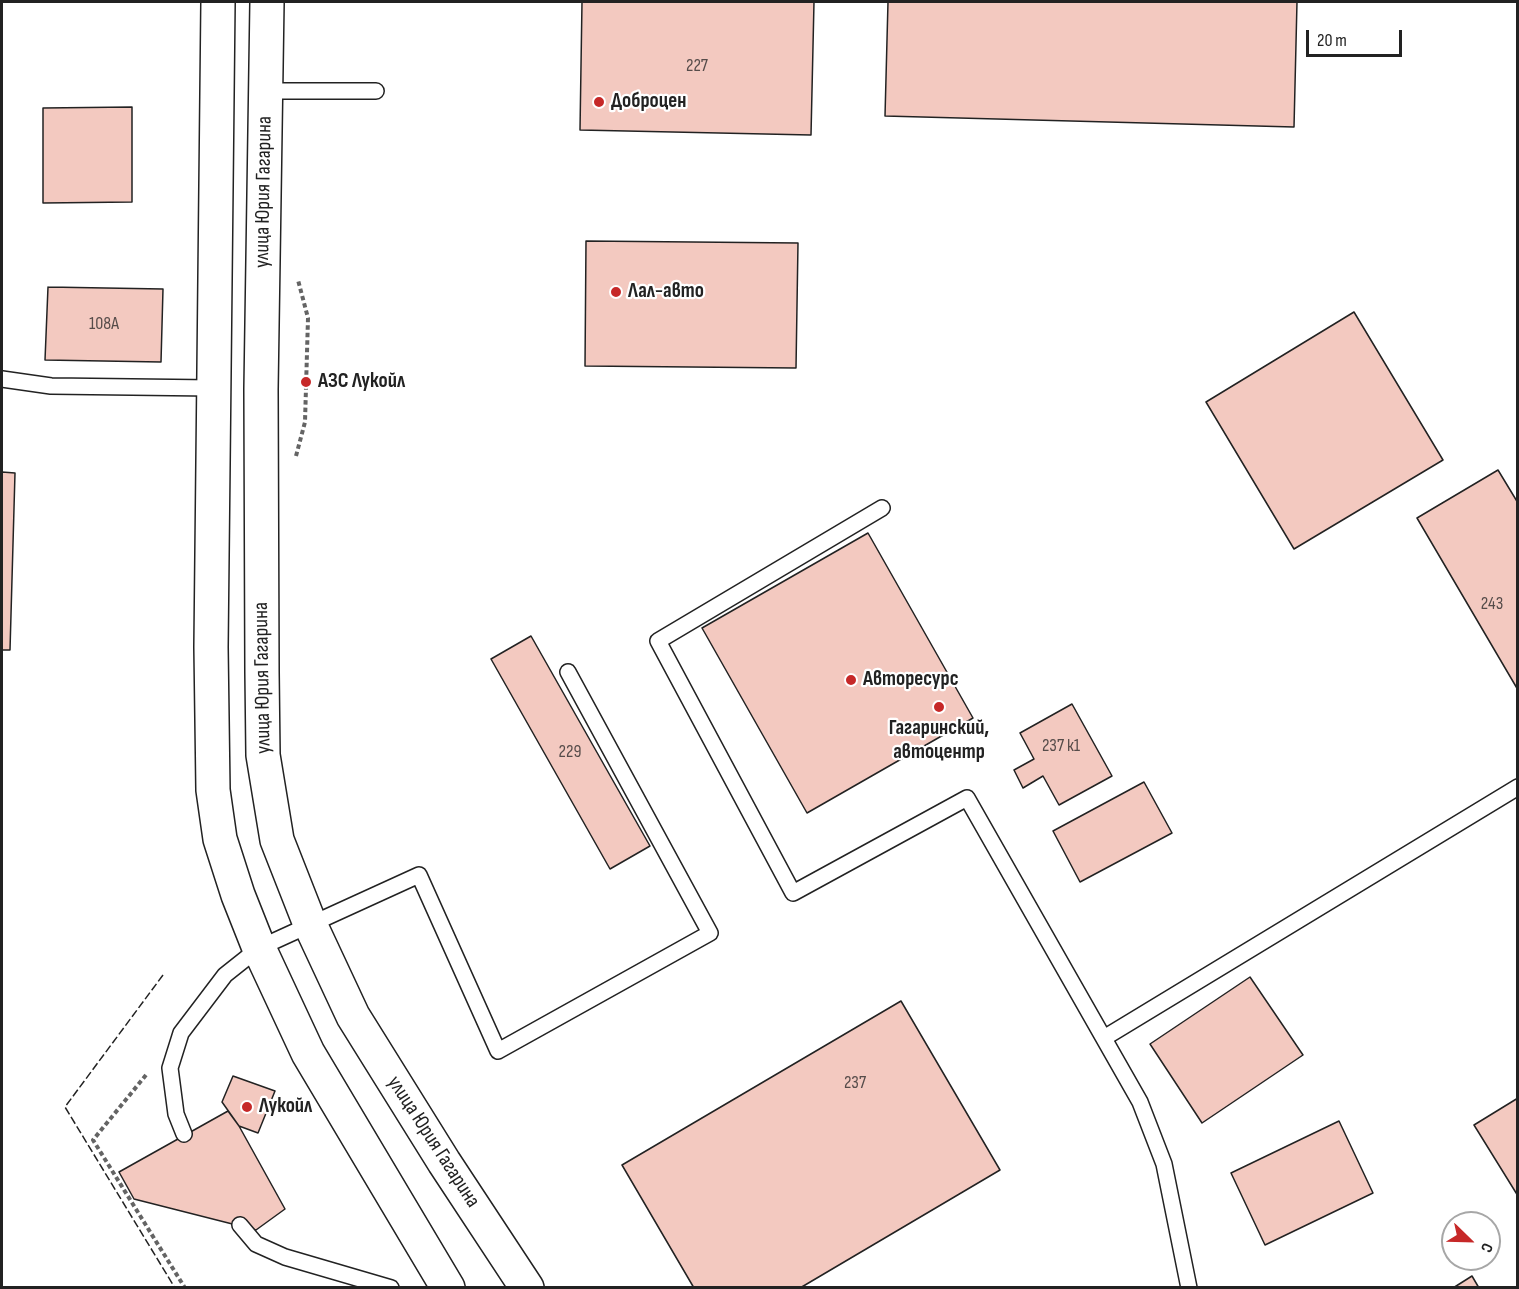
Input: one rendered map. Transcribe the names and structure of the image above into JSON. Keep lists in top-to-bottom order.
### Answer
{
  "streets": {
    "main road": ["улица Юрия Гагарина"]
  },
  "places": [
    "Доброцен",
    "Лал-авто",
    "АЗС Лукойл",
    "Авторесурс",
    "Гагаринский, автоцентр",
    "Лукойл"
  ],
  "house_numbers": [
    "227",
    "108А",
    "243",
    "237 к1",
    "229",
    "237"
  ],
  "scale_bar": "20 m",
  "north": "bottom right"
}
